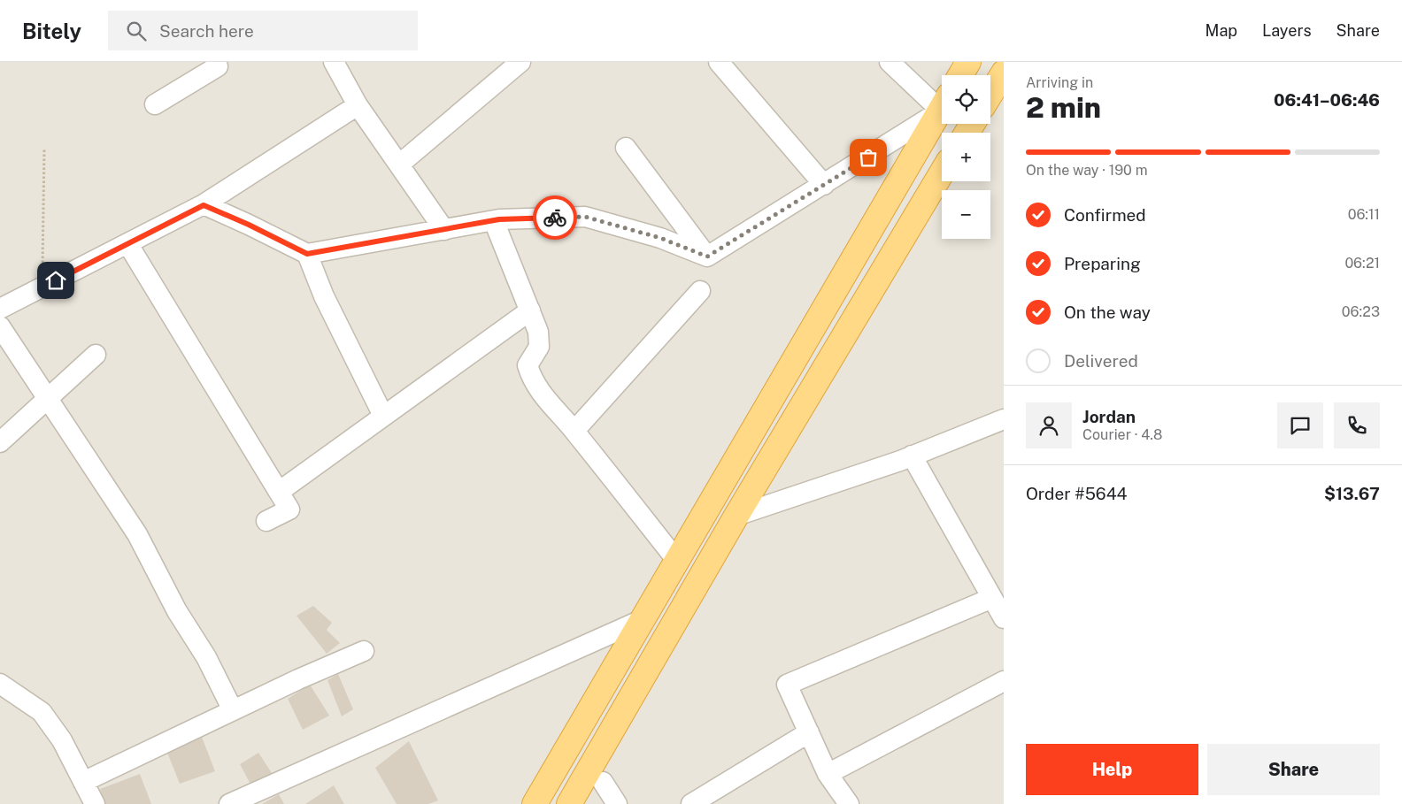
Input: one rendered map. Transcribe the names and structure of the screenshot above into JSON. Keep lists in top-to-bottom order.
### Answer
{
  "page": {
    "header": "Bitely",
    "search": "Search here",
    "nav": ["Map", "Layers", "Share"],
    "heading": ["2 min", "Arriving in", "06:41–06:46"],
    "panel": [
      "Jordan",
      "Courier · 4.8",
      "Order #5644",
      "$13.67"
    ],
    "map_buttons": ["+", "−"],
    "bar": "On the way · 190 m",
    "list": [
      ["Confirmed", "06:11"],
      ["Preparing", "06:21"],
      ["On the way", "06:23"],
      "Delivered"
    ],
    "buttons": ["Help", "Share"]
  }
}
